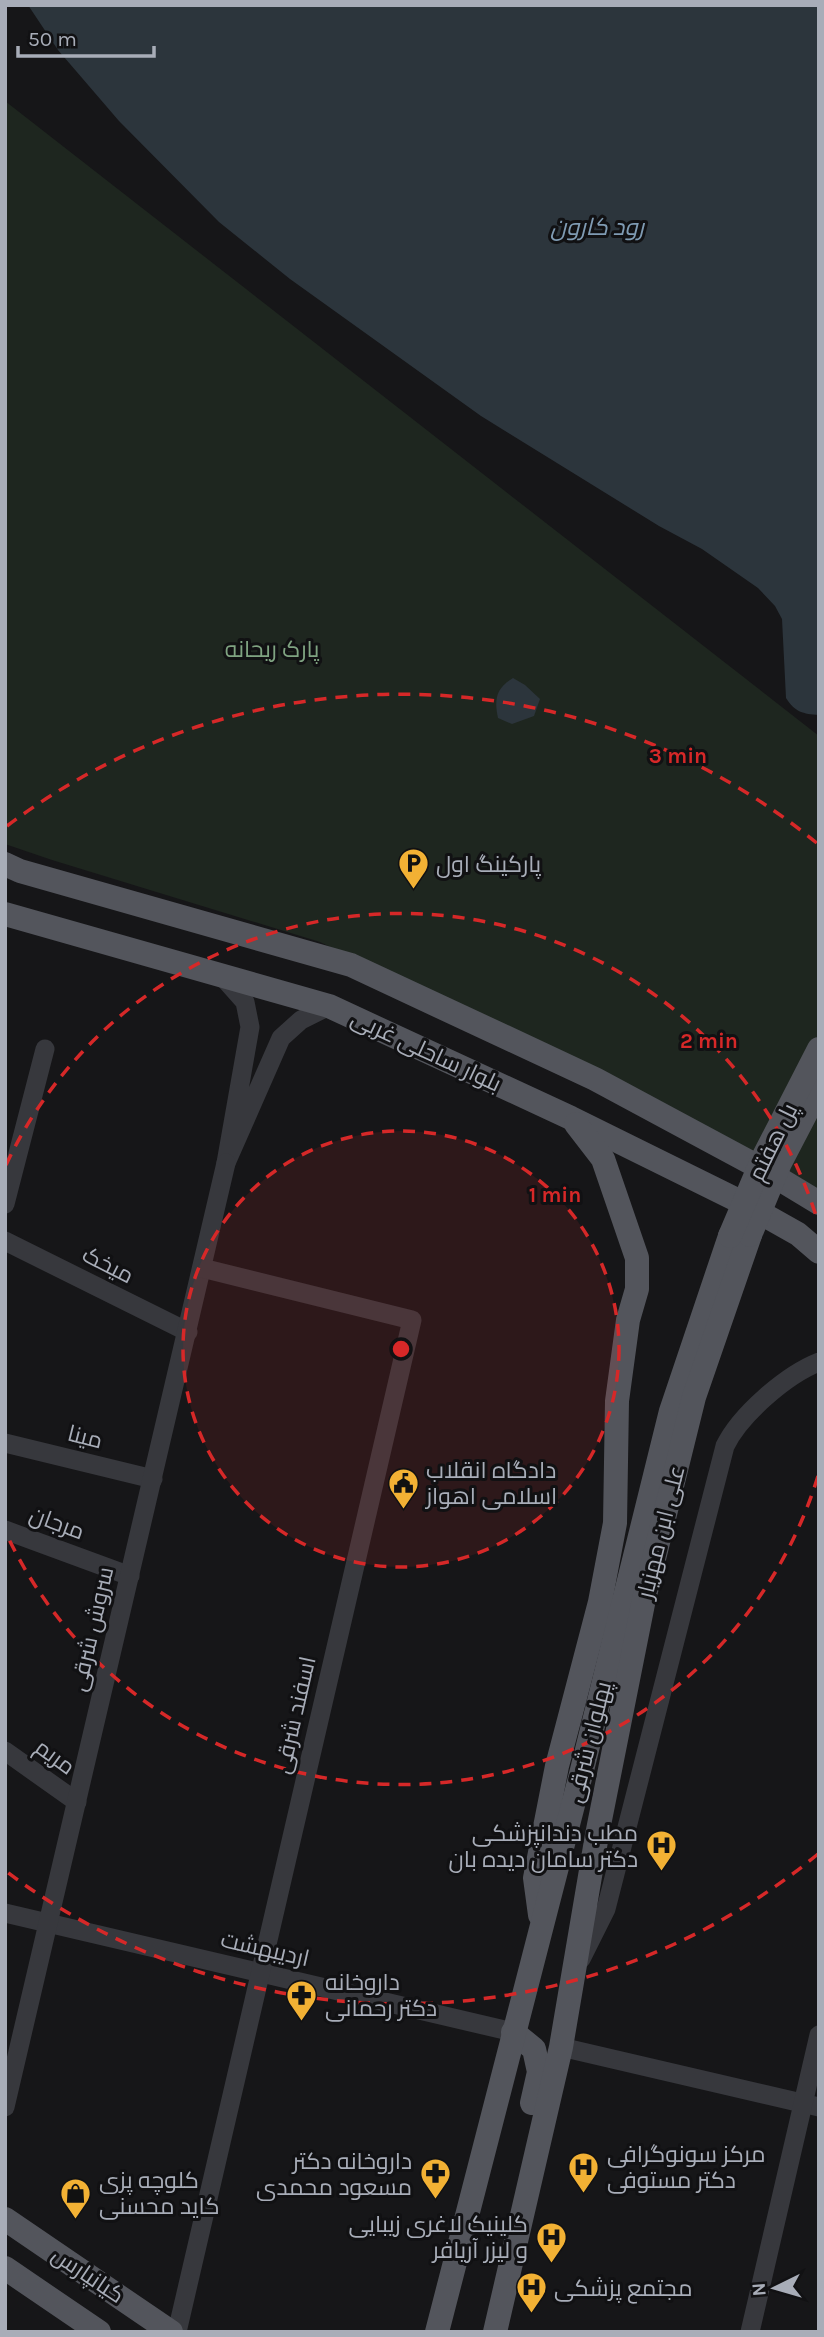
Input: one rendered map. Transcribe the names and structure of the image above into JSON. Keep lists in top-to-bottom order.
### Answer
{
  "streets": {
    "main road": [
      "بلوار ساحلی غربی",
      "پل هفتم",
      "علی ابن مهزیار",
      "پهلوان شرقی",
      "کیانپارس"
    ],
    "street": [
      "میخک",
      "مینا",
      "مرجان",
      "سروش شرقی",
      "اسفند شرقی",
      "مریم",
      "اردیبهشت"
    ]
  },
  "crossings": [
    ["پل هفتم", "علی ابن مهزیار"],
    ["پل هفتم", "پهلوان شرقی"],
    ["میخک", "سروش شرقی"],
    ["مینا", "سروش شرقی"],
    ["مرجان", "سروش شرقی"],
    ["علی ابن مهزیار", "پهلوان شرقی"],
    ["سروش شرقی", "اسفند شرقی"],
    ["سروش شرقی", "مریم"],
    ["سروش شرقی", "اردیبهشت"],
    ["اسفند شرقی", "اردیبهشت"],
    ["پهلوان شرقی", "اردیبهشت"]
  ],
  "water": ["رود کارون"],
  "parks": ["پارک ریحانه"],
  "places": {
    "parking": ["پارکینگ اول"],
    "public building": ["دادگاه انقلاب اسلامی اهواز"],
    "hospital": [
      "مطب دندانپزشکی دکتر سامان دیده بان",
      "مرکز سونوگرافی دکتر مستوفی",
      "کلینیک لاغری زیبایی و لیزر آریافر",
      "مجتمع پزشکی"
    ],
    "pharmacy": ["داروخانه دکتر رحمانی", "داروخانه دکتر مسعود محمدی"],
    "shop": ["کلوچه پزی کاید محسنی"]
  },
  "scale_bar": "50 m",
  "north": "left",
  "rings": ["3 min", "2 min", "1 min"]
}
